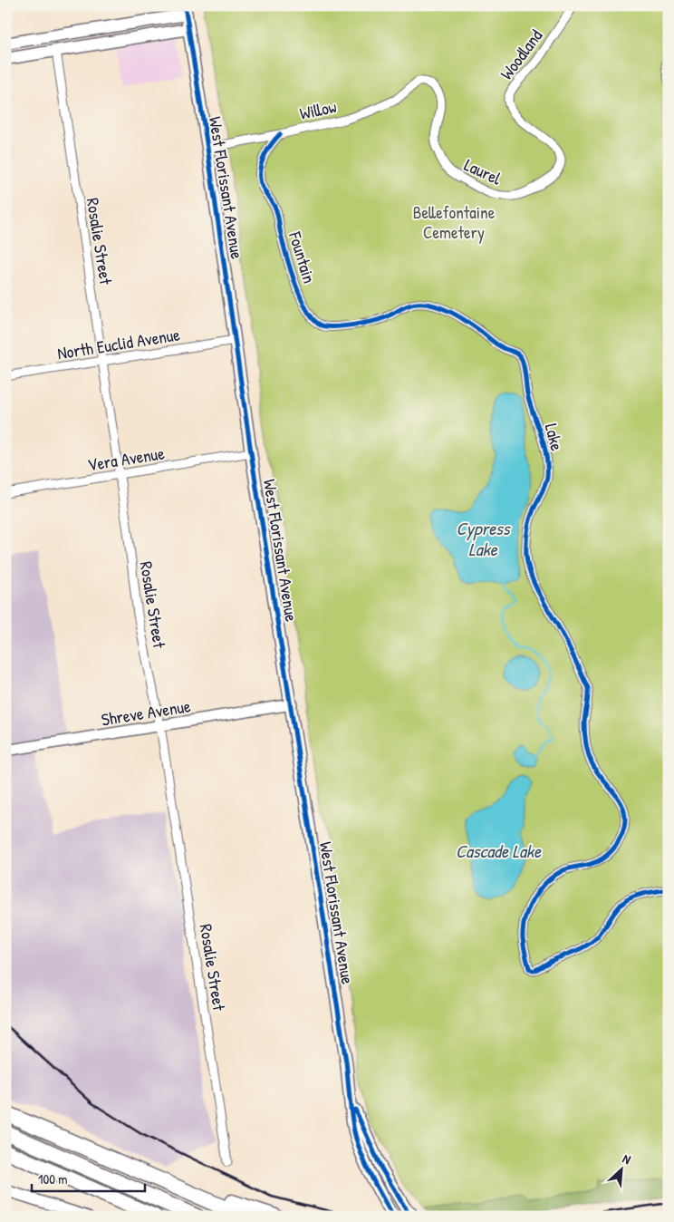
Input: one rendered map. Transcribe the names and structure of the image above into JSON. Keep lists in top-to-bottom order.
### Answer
{
  "streets": {
    "main road": ["West Florissant Avenue"],
    "street": [
      "Woodland",
      "Willow",
      "Laurel",
      "Rosalie Street",
      "Fountain",
      "North Euclid Avenue",
      "Lake",
      "Vera Avenue",
      "Shreve Avenue"
    ]
  },
  "crossings": [
    ["Woodland", "Laurel"],
    ["Willow", "Laurel"],
    ["Willow", "West Florissant Avenue"],
    ["Willow", "Fountain"],
    ["West Florissant Avenue", "North Euclid Avenue"],
    ["West Florissant Avenue", "Vera Avenue"],
    ["West Florissant Avenue", "Shreve Avenue"],
    ["Rosalie Street", "North Euclid Avenue"],
    ["Rosalie Street", "Vera Avenue"],
    ["Rosalie Street", "Shreve Avenue"],
    ["Fountain", "Lake"]
  ],
  "water": ["Cypress Lake", "Cascade Lake"],
  "parks": ["Bellefontaine Cemetery"],
  "scale_bar": "100 m",
  "north": "top right"
}
